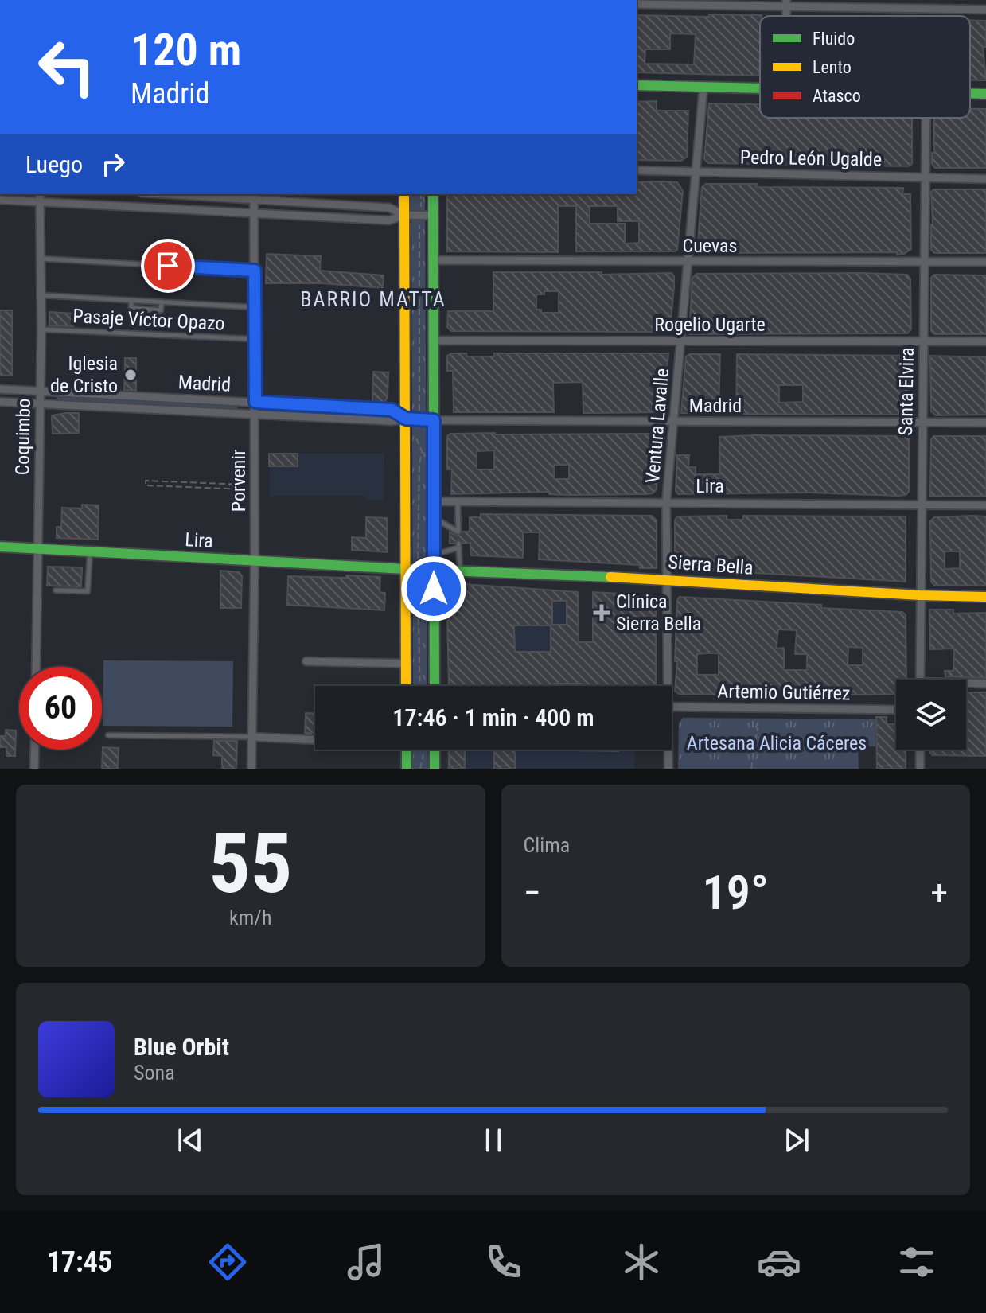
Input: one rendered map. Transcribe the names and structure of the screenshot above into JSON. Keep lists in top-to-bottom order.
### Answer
{
  "streets": {
    "main road": ["Lira", "Sierra Bella"],
    "street": [
      "Pedro León Ugalde",
      "Cuevas",
      "Rogelio Ugarte",
      "Madrid",
      "Santa Elvira",
      "Ventura Lavalle",
      "Coquimbo",
      "Porvenir",
      "Artemio Gutiérrez"
    ],
    "lane": ["Pasaje Víctor Opazo"]
  },
  "crossings": [
    ["Pedro León Ugalde", "Santa Elvira"],
    ["Pedro León Ugalde", "Ventura Lavalle"],
    ["Cuevas", "Santa Elvira"],
    ["Cuevas", "Ventura Lavalle"],
    ["Pasaje Víctor Opazo", "Coquimbo"],
    ["Pasaje Víctor Opazo", "Porvenir"],
    ["Rogelio Ugarte", "Santa Elvira"],
    ["Rogelio Ugarte", "Ventura Lavalle"],
    ["Madrid", "Santa Elvira"],
    ["Madrid", "Ventura Lavalle"],
    ["Madrid", "Coquimbo"],
    ["Madrid", "Porvenir"],
    ["Santa Elvira", "Lira"],
    ["Santa Elvira", "Sierra Bella"],
    ["Ventura Lavalle", "Lira"],
    ["Ventura Lavalle", "Sierra Bella"],
    ["Coquimbo", "Lira"],
    ["Porvenir", "Lira"],
    ["Lira", "Sierra Bella"]
  ],
  "districts": ["BARRIO MATTA"],
  "parks": ["Artesana Alicia Cáceres"],
  "places": {
    "other": ["Iglesia de Cristo"],
    "health": ["Clínica Sierra Bella"]
  },
  "legend": ["Fluido", "Lento", "Atasco"],
  "page": {
    "turn": ["120 m", "Madrid"],
    "then": "Luego",
    "limit": "60",
    "trip": "17:46 · 1 min · 400 m",
    "tile": [
      ["55", "km/h"],
      "Clima"
    ],
    "heat": ["−", "19°", "+"],
    "song": ["Blue Orbit", "Sona"],
    "tabs": "17:45"
  }
}
